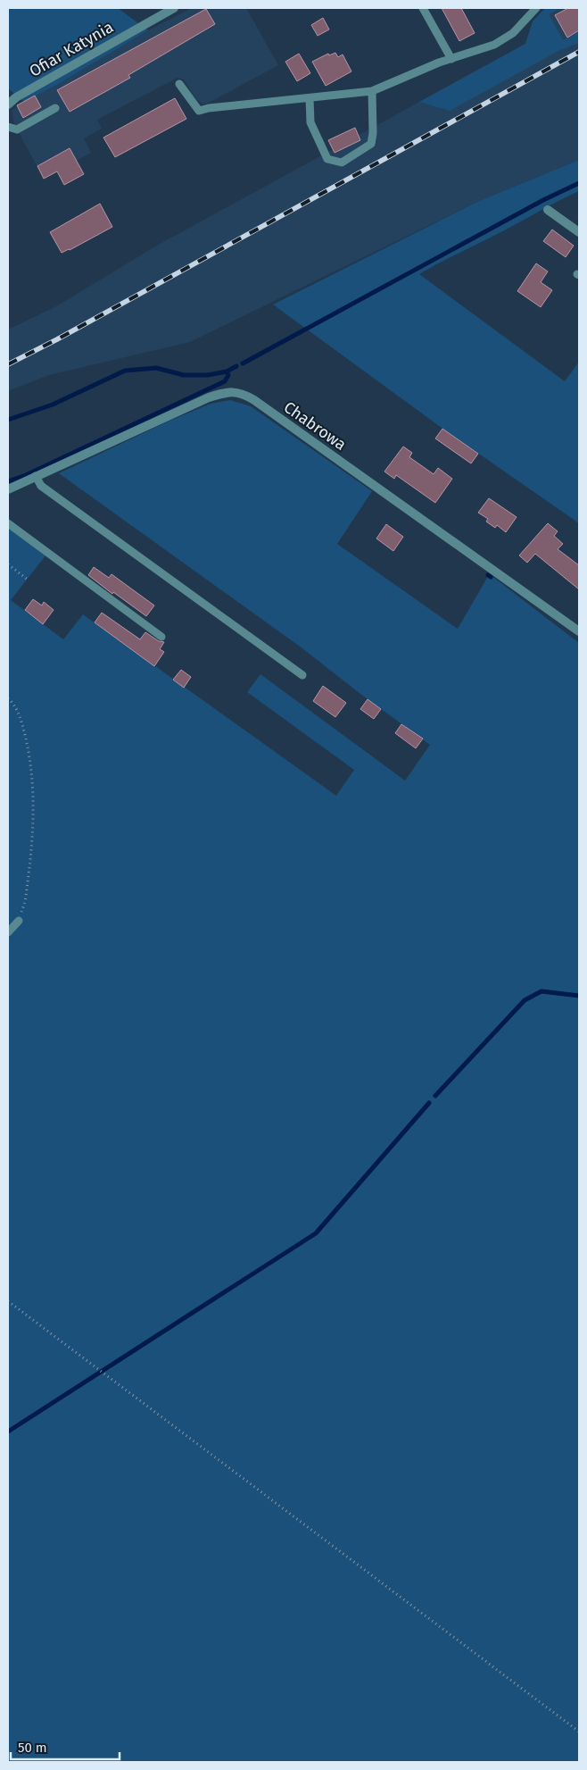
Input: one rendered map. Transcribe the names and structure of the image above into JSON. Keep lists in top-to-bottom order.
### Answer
{
  "streets": {
    "street": ["Ofiar Katynia", "Chabrowa"]
  },
  "scale_bar": "50 m"
}
